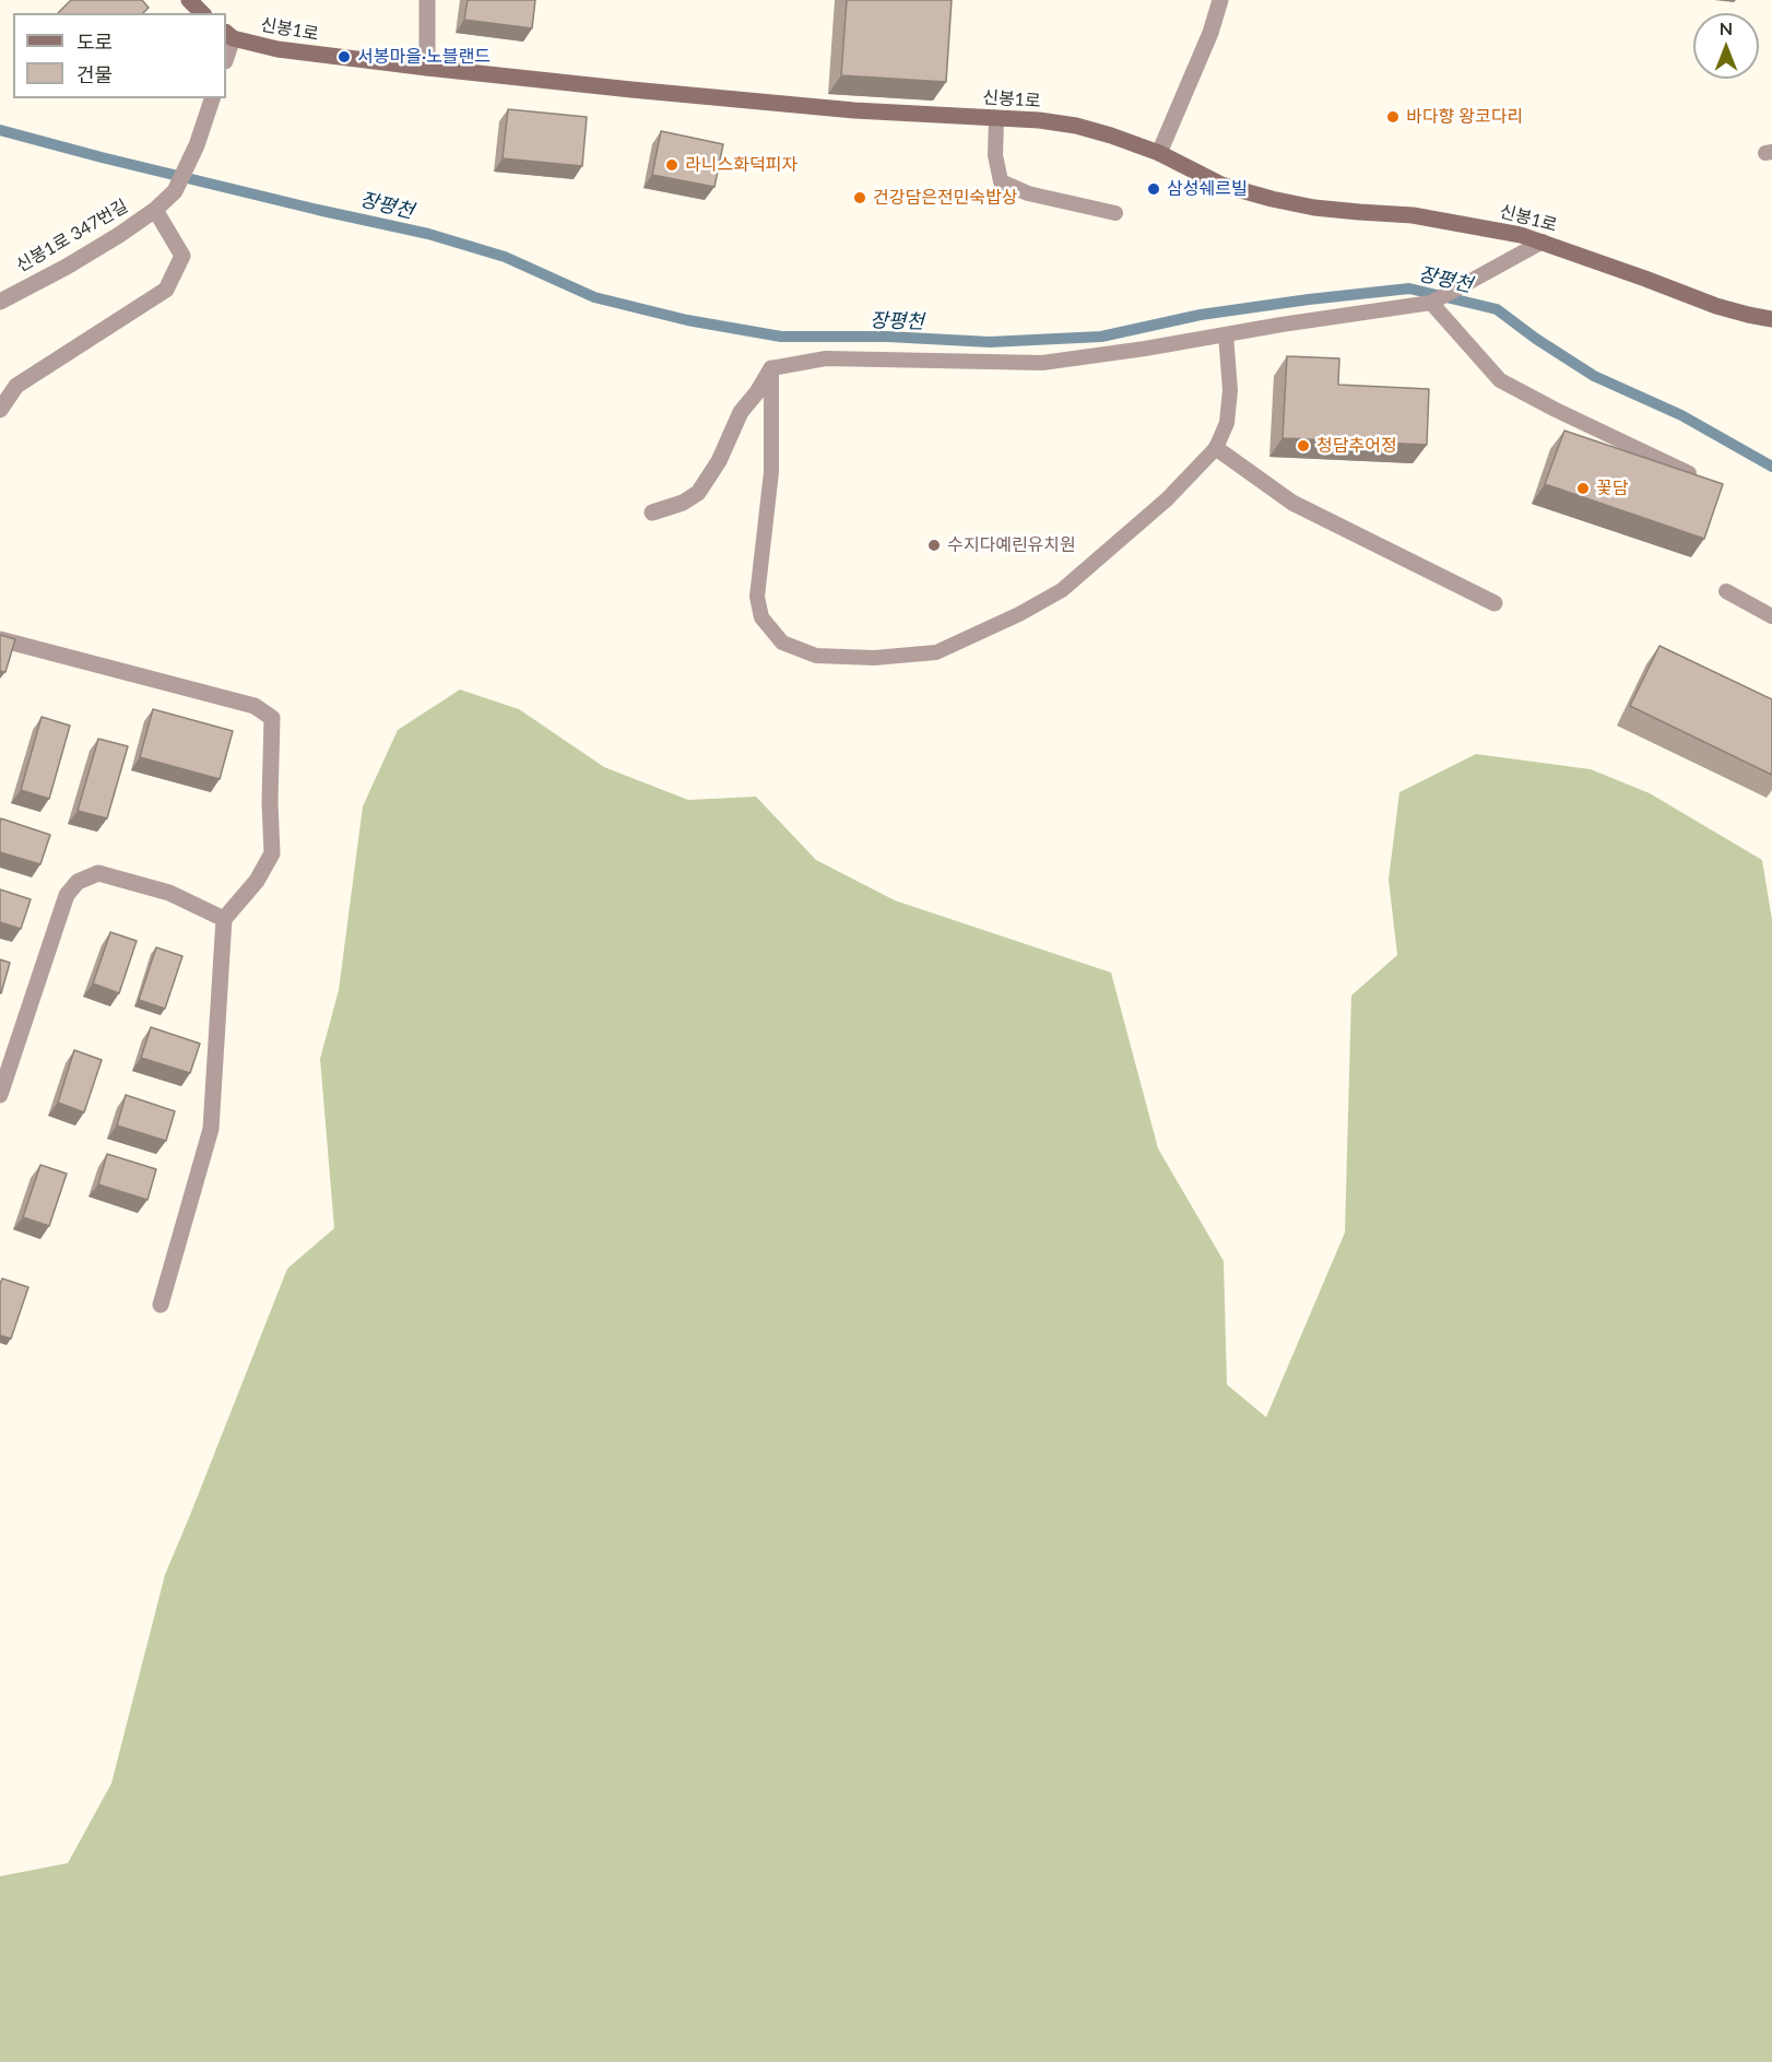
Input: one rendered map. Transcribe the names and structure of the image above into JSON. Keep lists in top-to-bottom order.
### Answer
{
  "streets": {
    "street": ["신봉1로", "신봉1로 347번길"]
  },
  "water": ["장평천"],
  "places": [
    "서봉마을·노블랜드",
    "바다향 왕코다리",
    "라니스화덕피자",
    "삼성쉐르빌",
    "건강담은전민숙밥상",
    "청담추어정",
    "꽃담",
    "수지다예린유치원"
  ],
  "legend": ["도로", "건물"],
  "north": "top"
}
